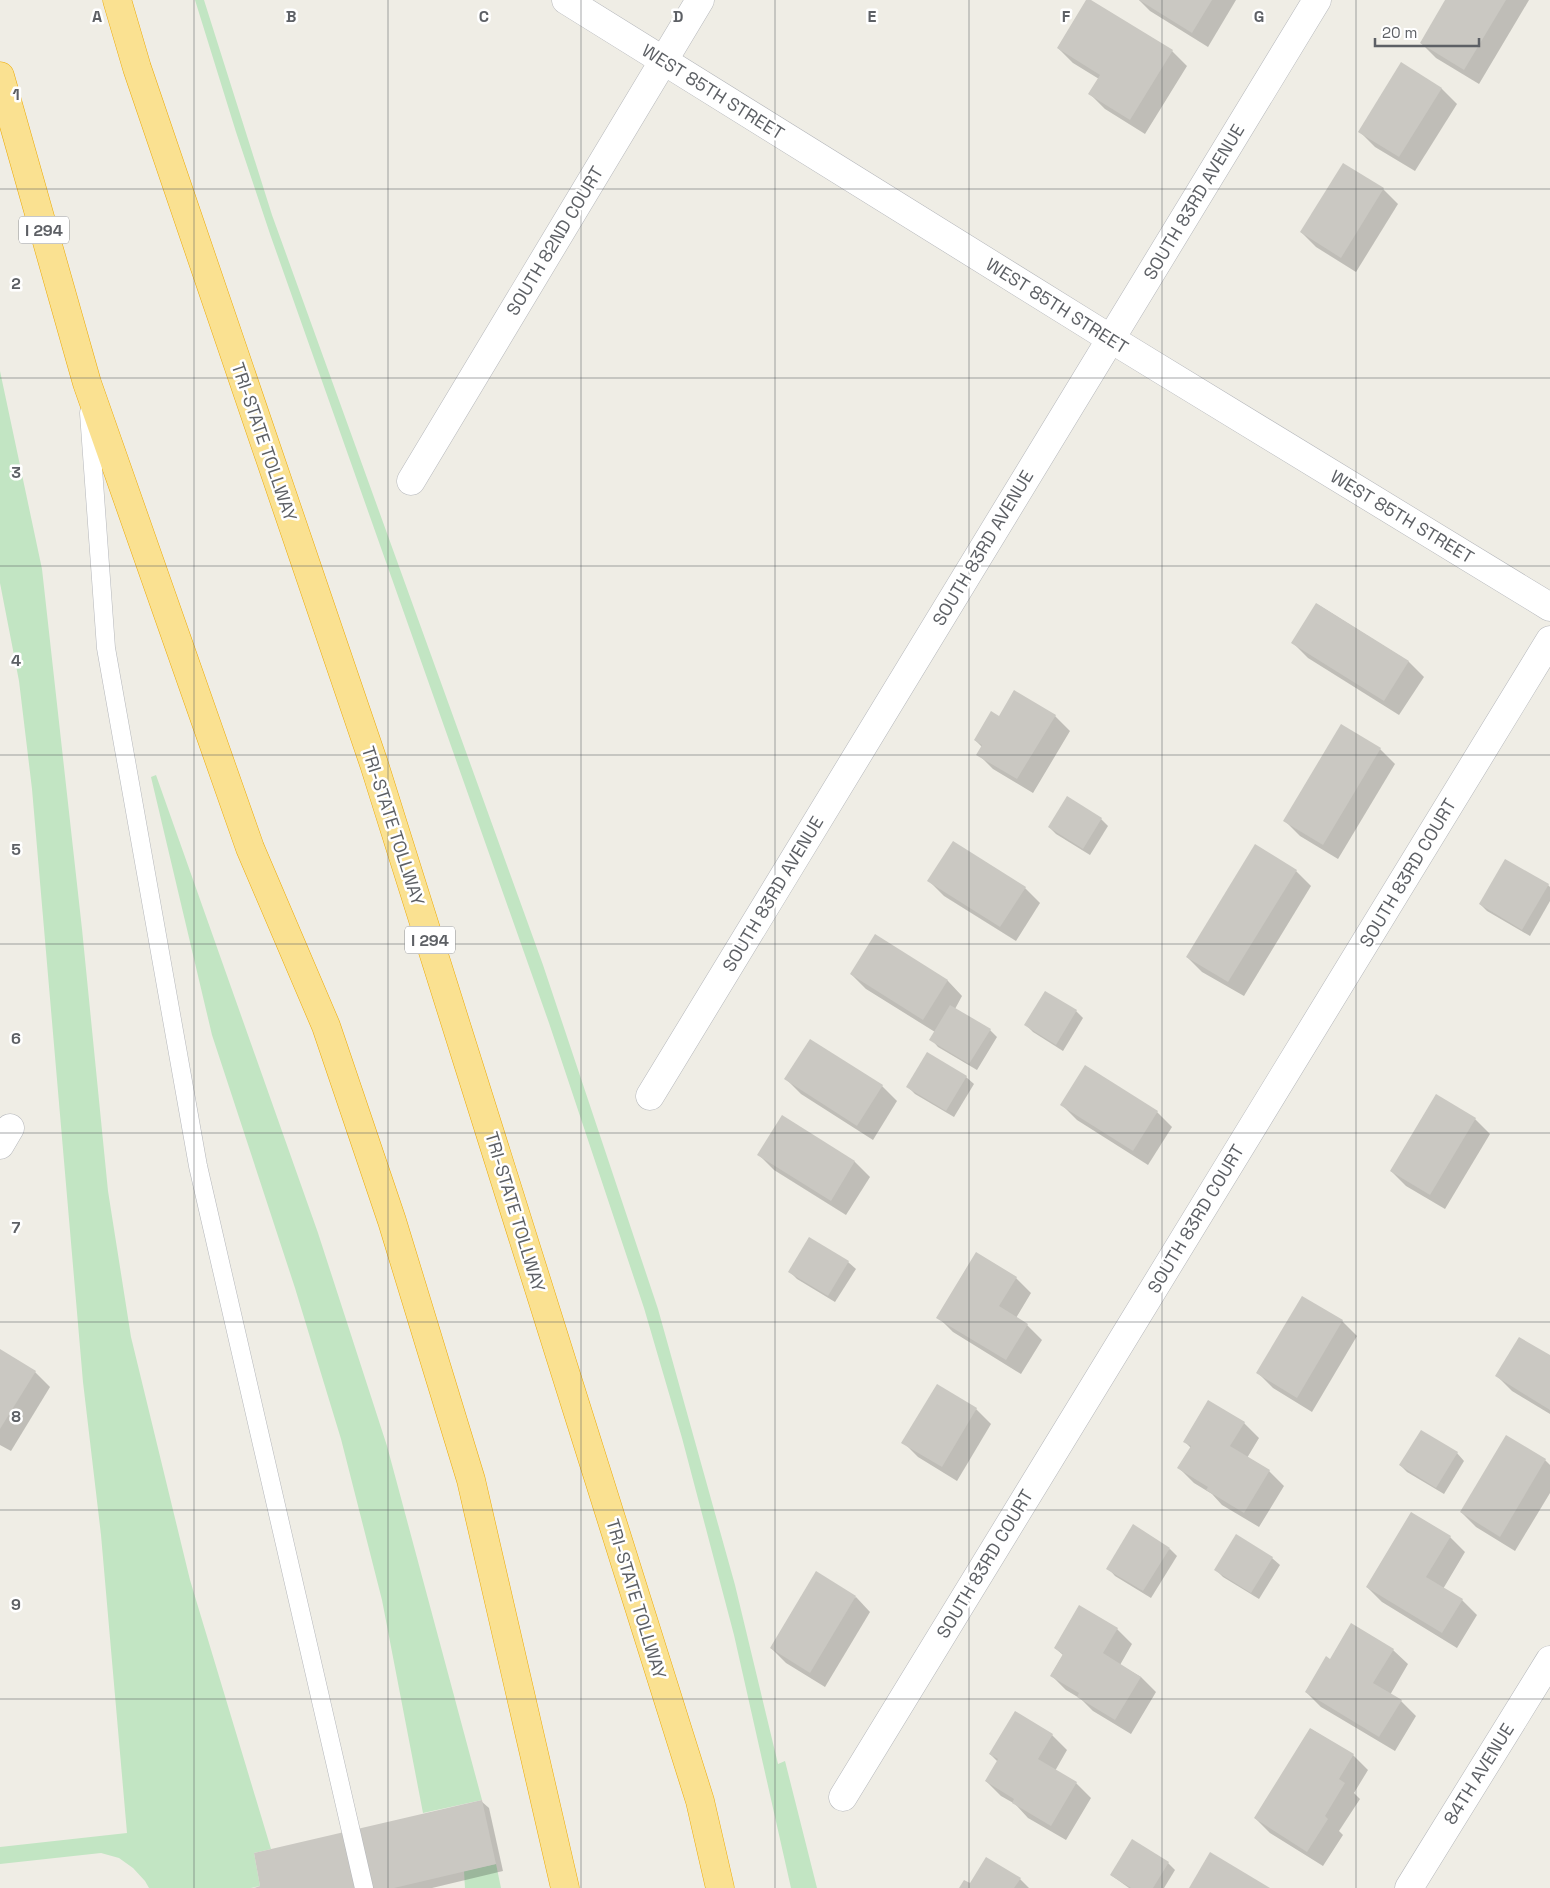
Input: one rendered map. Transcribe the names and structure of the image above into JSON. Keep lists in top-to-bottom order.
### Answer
{
  "streets": {
    "highway": ["I 294", "TRI-STATE TOLLWAY"],
    "street": [
      "WEST 85TH STREET",
      "SOUTH 83RD AVENUE",
      "SOUTH 82ND COURT",
      "SOUTH 83RD COURT",
      "84TH AVENUE"
    ]
  },
  "crossings": [
    ["WEST 85TH STREET", "SOUTH 83RD AVENUE"],
    ["WEST 85TH STREET", "SOUTH 82ND COURT"]
  ],
  "scale_bar": "20 m",
  "grid": {
    "columns": [
      "A",
      "B",
      "C",
      "D",
      "E",
      "F",
      "G"
    ],
    "rows": [
      "1",
      "2",
      "3",
      "4",
      "5",
      "6",
      "7",
      "8",
      "9"
    ]
  }
}
